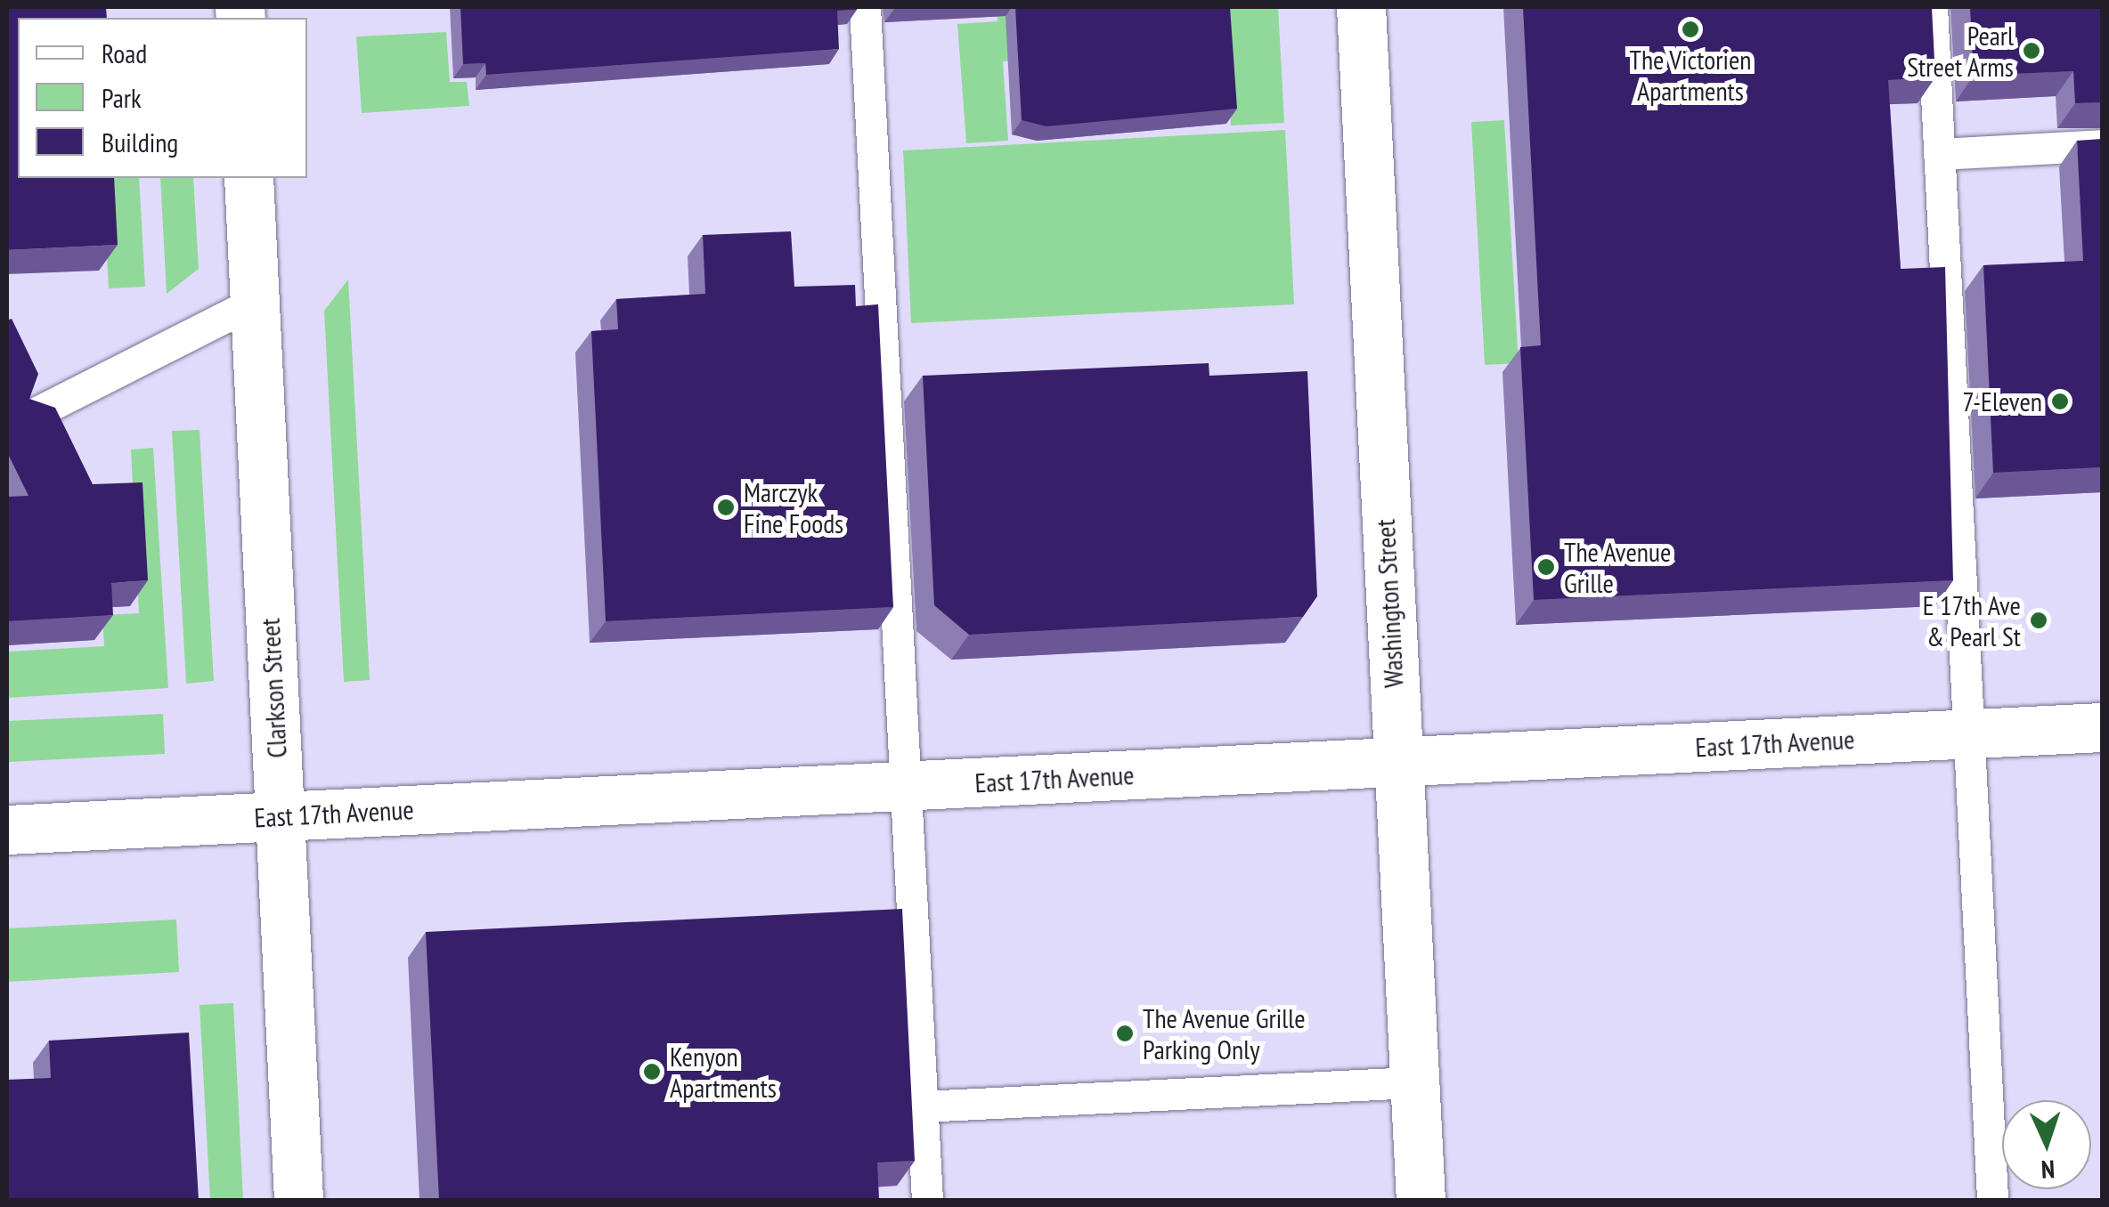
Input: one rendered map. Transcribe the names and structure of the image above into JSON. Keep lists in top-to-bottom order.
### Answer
{
  "streets": {
    "street": ["Washington Street", "Clarkson Street", "East 17th Avenue"]
  },
  "crossings": [
    ["Washington Street", "East 17th Avenue"],
    ["Clarkson Street", "East 17th Avenue"]
  ],
  "places": [
    "The Victorien Apartments",
    "Pearl Street Arms",
    "7-Eleven",
    "Marczyk Fine Foods",
    "The Avenue Grille",
    "E 17th Ave & Pearl St",
    "The Avenue Grille Parking Only",
    "Kenyon Apartments"
  ],
  "legend": ["Road", "Park", "Building"],
  "north": "bottom"
}
